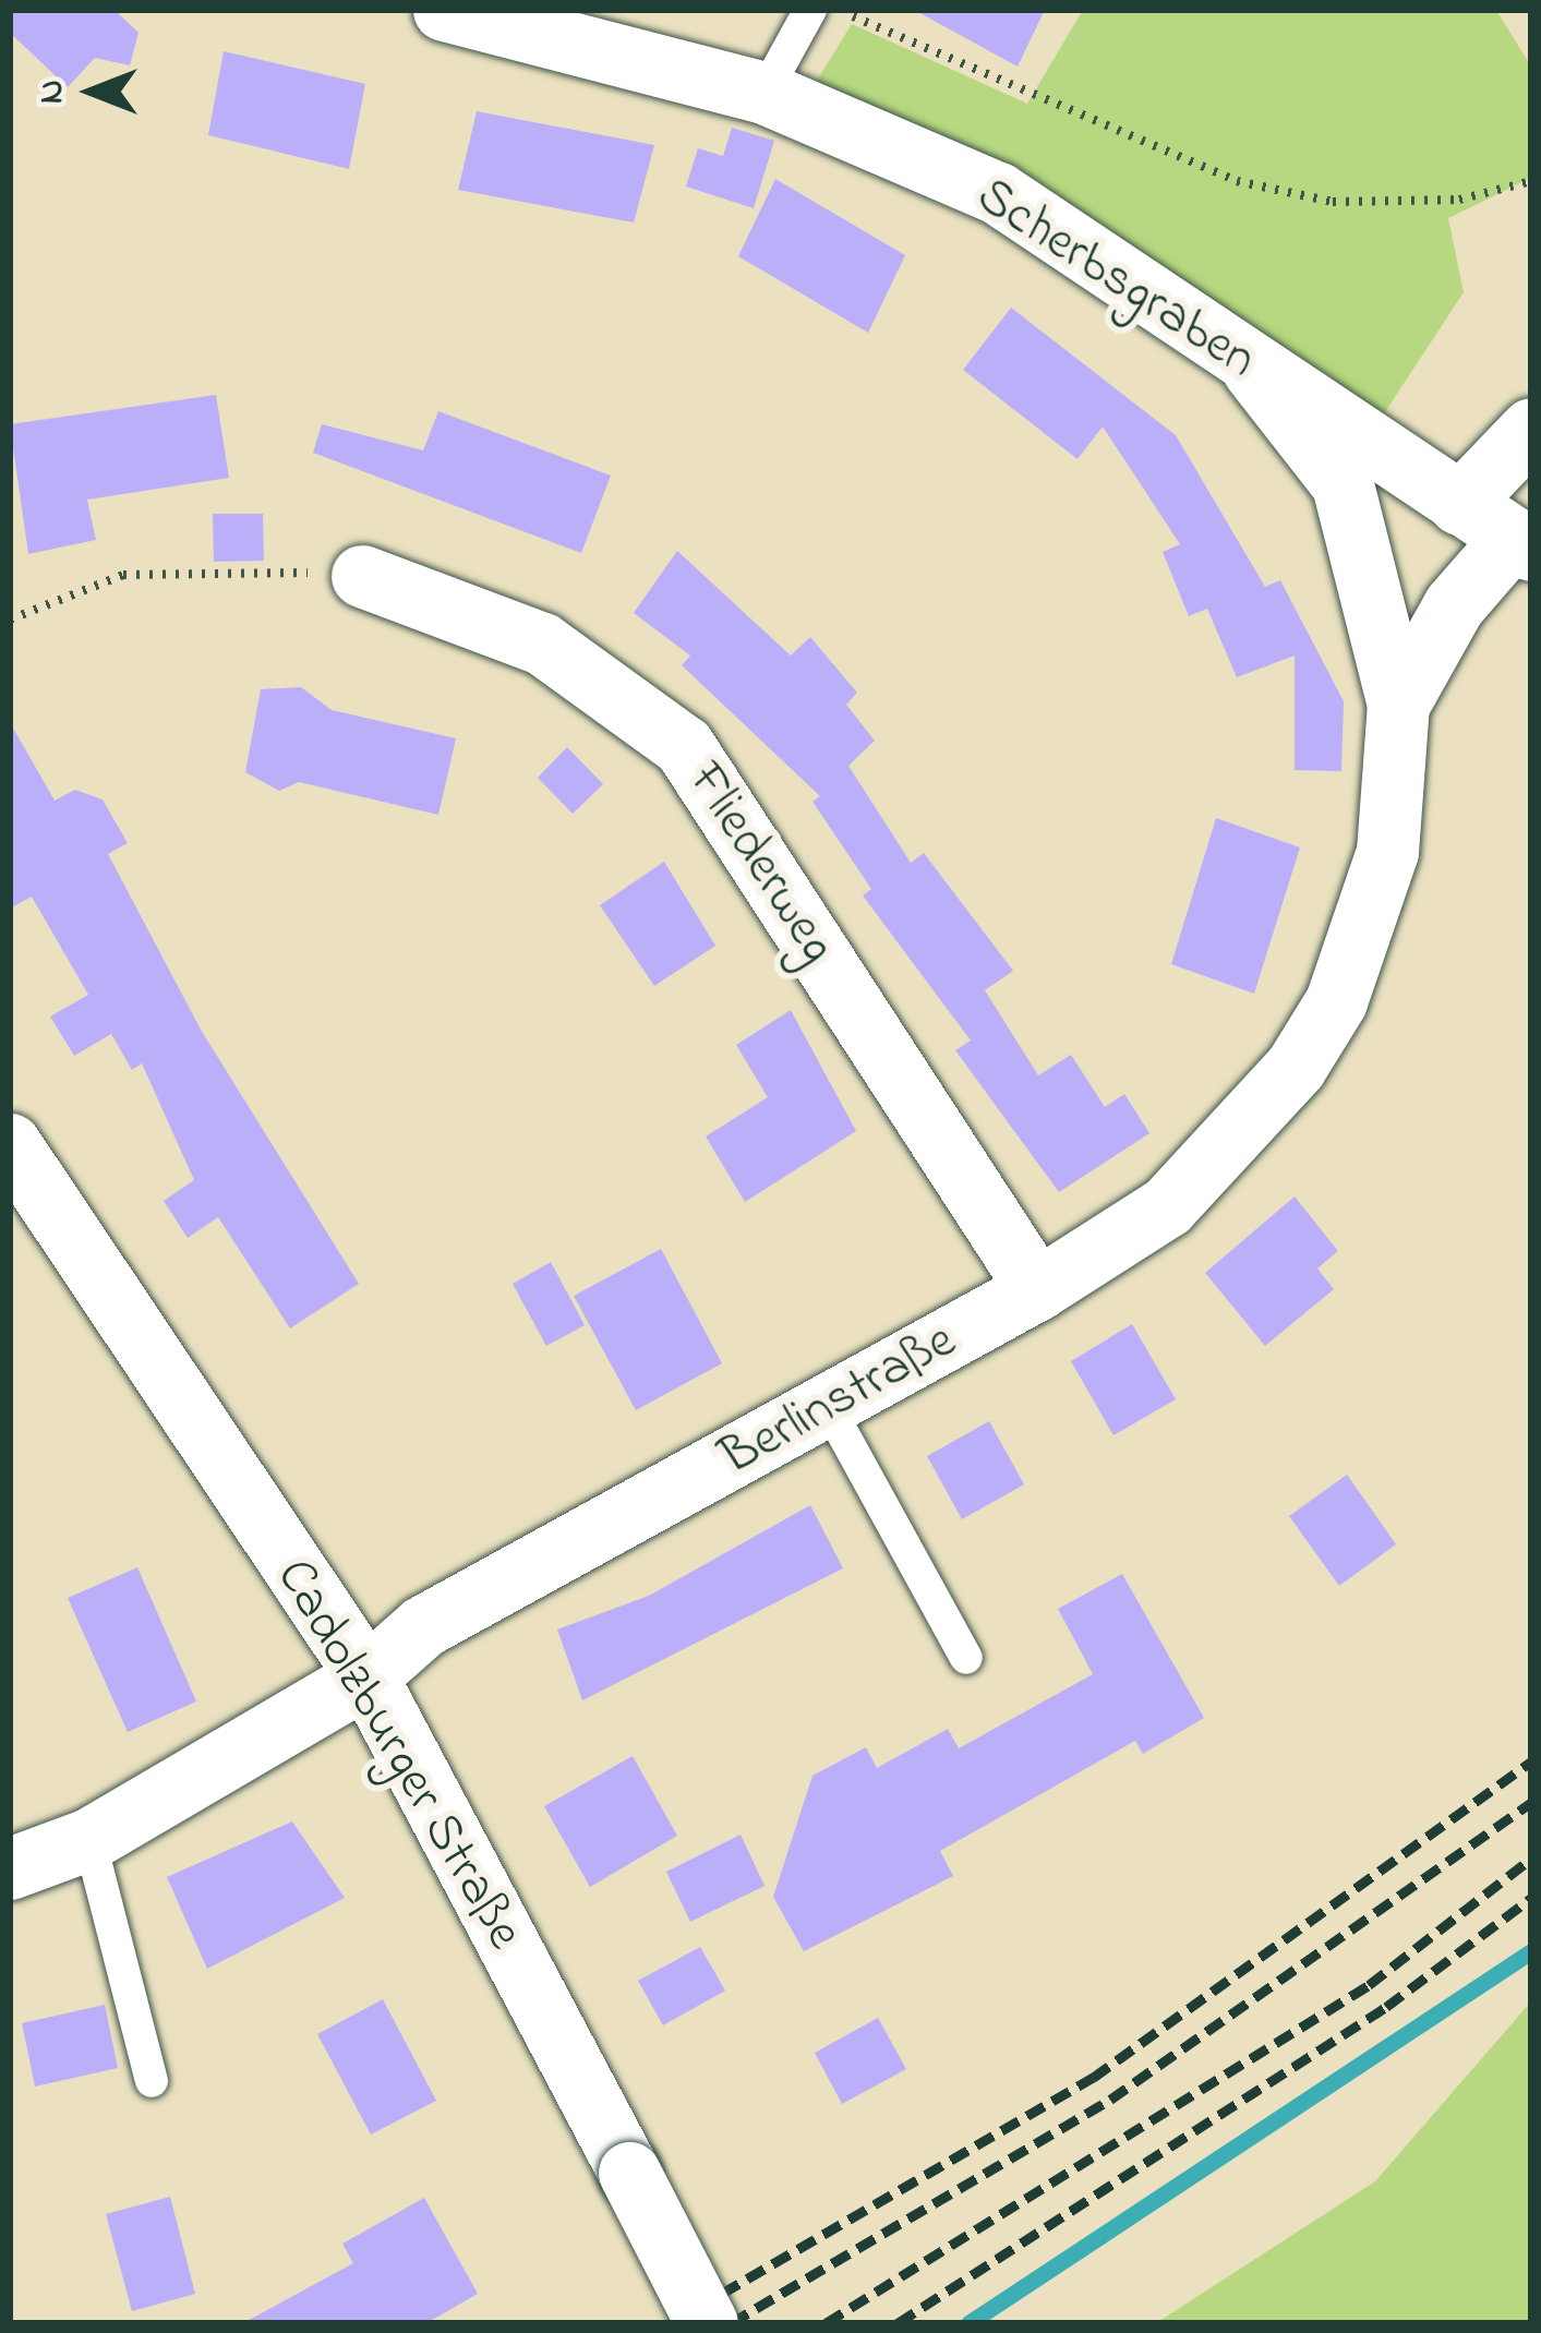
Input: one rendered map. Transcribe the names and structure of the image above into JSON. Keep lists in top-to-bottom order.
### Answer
{
  "streets": {
    "street": [
      "Scherbsgraben",
      "Fliederweg",
      "Berlinstraße",
      "Cadolzburger Straße"
    ]
  },
  "crossings": [
    ["Scherbsgraben", "Berlinstraße"],
    ["Fliederweg", "Berlinstraße"],
    ["Berlinstraße", "Cadolzburger Straße"]
  ],
  "north": "left"
}
